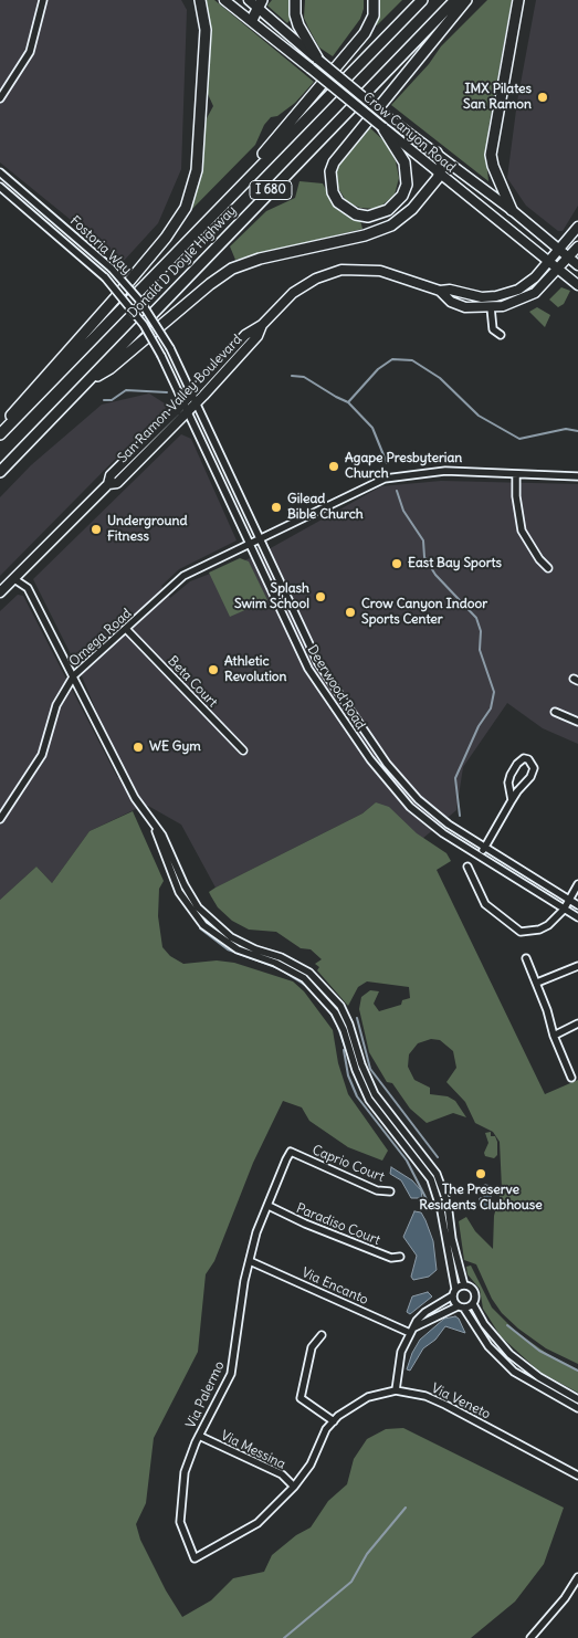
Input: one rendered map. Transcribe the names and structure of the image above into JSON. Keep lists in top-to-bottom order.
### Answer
{
  "streets": {
    "highway": ["I 680", "Donald D Doyle Highway"],
    "main road": ["Crow Canyon Road", "San Ramon Valley Boulevard"],
    "street": [
      "Fostoria Way",
      "Omega Road",
      "Beta Court",
      "Deerwood Road",
      "Caprio Court",
      "Paradiso Court",
      "Via Encanto",
      "Via Palermo",
      "Via Veneto",
      "Via Messina"
    ]
  },
  "crossings": [
    ["Crow Canyon Road", "San Ramon Valley Boulevard"],
    ["Fostoria Way", "Deerwood Road"],
    ["San Ramon Valley Boulevard", "Deerwood Road"],
    ["Omega Road", "Beta Court"],
    ["Omega Road", "Deerwood Road"],
    ["Caprio Court", "Paradiso Court"],
    ["Caprio Court", "Via Palermo"],
    ["Paradiso Court", "Via Palermo"],
    ["Via Encanto", "Via Palermo"],
    ["Via Palermo", "Via Veneto"],
    ["Via Palermo", "Via Messina"],
    ["Via Veneto", "Via Messina"]
  ],
  "places": [
    "IMX Pilates San Ramon",
    "Agape Presbyterian Church",
    "Gilead Bible Church",
    "Underground Fitness",
    "East Bay Sports",
    "Splash Swim School",
    "Crow Canyon Indoor Sports Center",
    "Athletic Revolution",
    "WE Gym",
    "The Preserve Residents Clubhouse"
  ]
}
